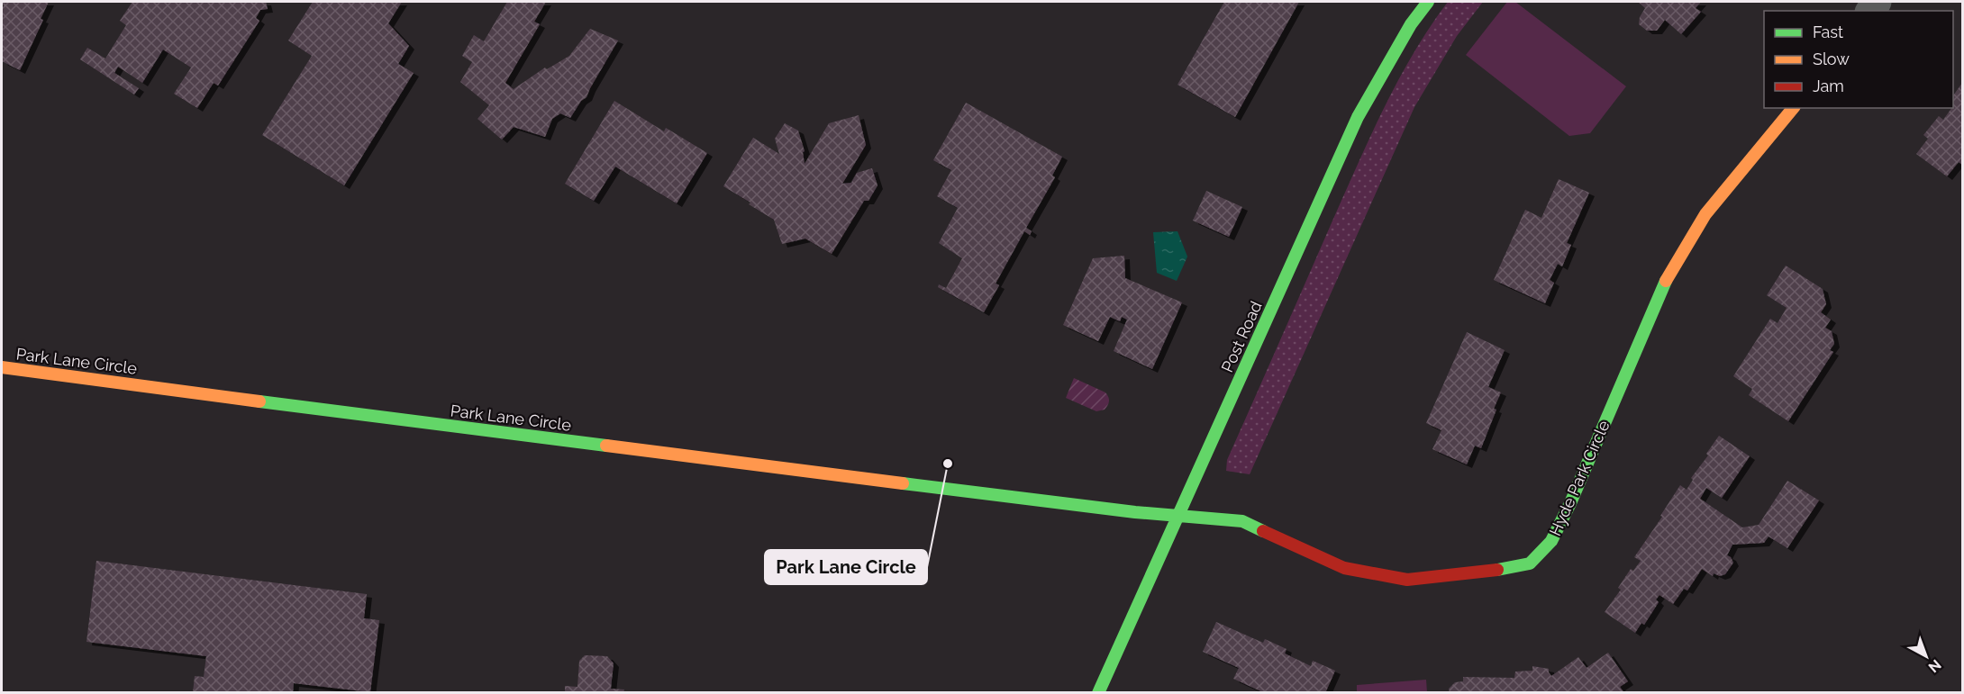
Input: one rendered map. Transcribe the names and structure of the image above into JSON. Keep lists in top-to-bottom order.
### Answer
{
  "streets": {
    "street": ["Post Road", "Park Lane Circle", "Hyde Park Circle"]
  },
  "crossings": [
    ["Post Road", "Park Lane Circle"],
    ["Post Road", "Hyde Park Circle"],
    ["Park Lane Circle", "Hyde Park Circle"]
  ],
  "places": ["Park Lane Circle"],
  "legend": ["Fast", "Slow", "Jam"],
  "north": "bottom right"
}
